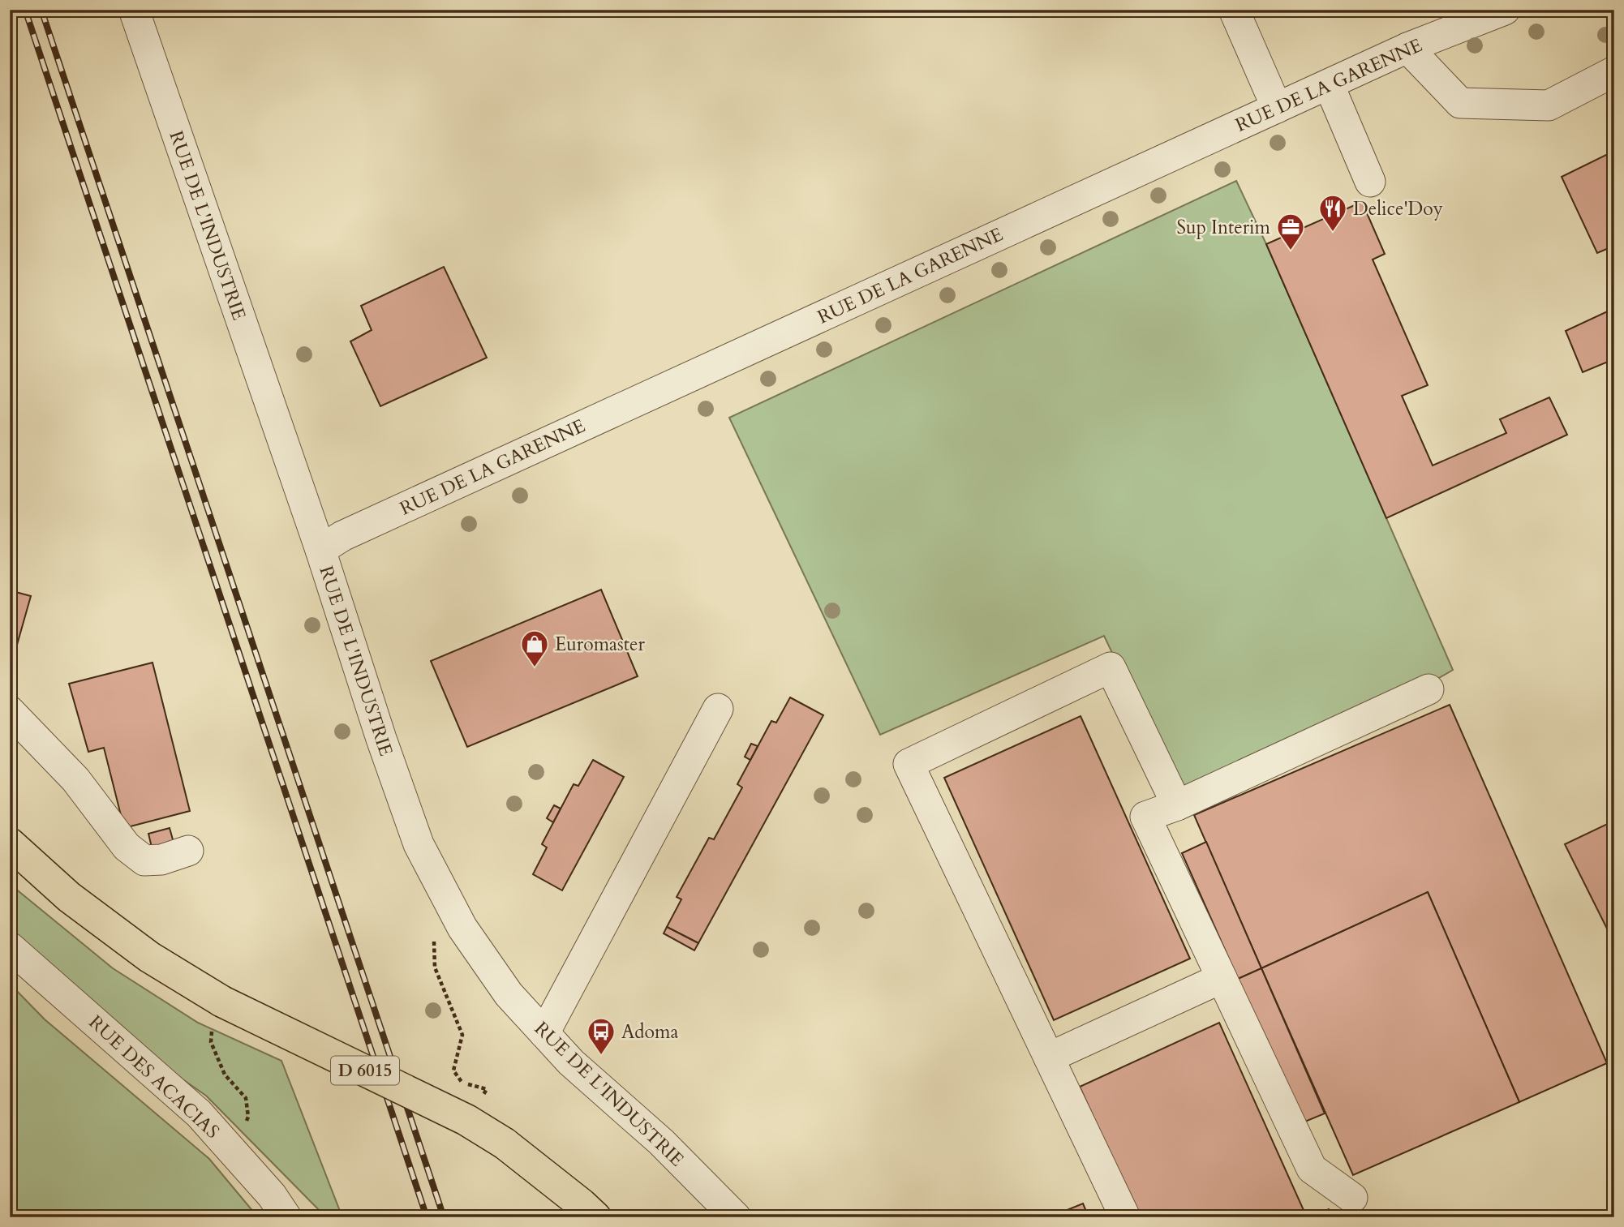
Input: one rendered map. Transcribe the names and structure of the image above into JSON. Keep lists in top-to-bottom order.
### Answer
{
  "streets": {
    "main road": ["D 6015"],
    "street": ["RUE DE LA GARENNE", "RUE DE L'INDUSTRIE", "RUE DES ACACIAS"]
  },
  "crossings": [
    ["RUE DE LA GARENNE", "RUE DE L'INDUSTRIE"]
  ],
  "places": {
    "restaurant": ["Delice'Doy"],
    "office": ["Sup Interim"],
    "shop": ["Euromaster"],
    "bus stop": ["Adoma"]
  }
}
